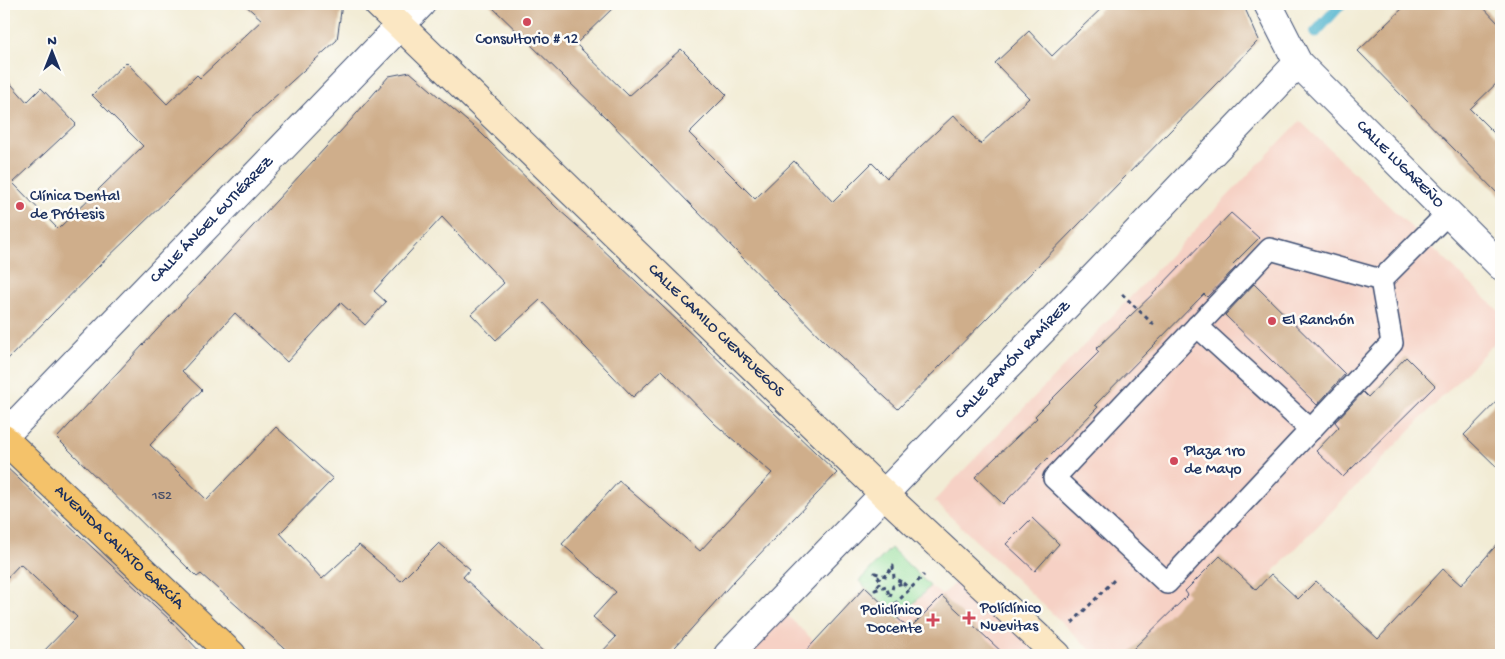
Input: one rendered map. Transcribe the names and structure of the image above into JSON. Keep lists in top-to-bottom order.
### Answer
{
  "streets": {
    "main road": ["CALLE CAMILO CIENFUEGOS", "AVENIDA CALIXTO GARCÍA"],
    "street": ["CALLE LUGAREÑO", "CALLE ÁNGEL GUTIÉRREZ", "CALLE RAMÓN RAMÍREZ"]
  },
  "crossings": [
    ["CALLE LUGAREÑO", "CALLE RAMÓN RAMÍREZ"],
    ["CALLE ÁNGEL GUTIÉRREZ", "CALLE CAMILO CIENFUEGOS"],
    ["CALLE ÁNGEL GUTIÉRREZ", "AVENIDA CALIXTO GARCÍA"],
    ["CALLE CAMILO CIENFUEGOS", "CALLE RAMÓN RAMÍREZ"]
  ],
  "places": {
    "other": [
      "Consultorio # 12",
      "Clínica Dental de Prótesis",
      "El Ranchón",
      "Plaza 1ro de Mayo"
    ],
    "health": ["Políclínico Nuevitas", "Policlínico Docente"]
  },
  "house_numbers": ["152"],
  "north": "top"
}
